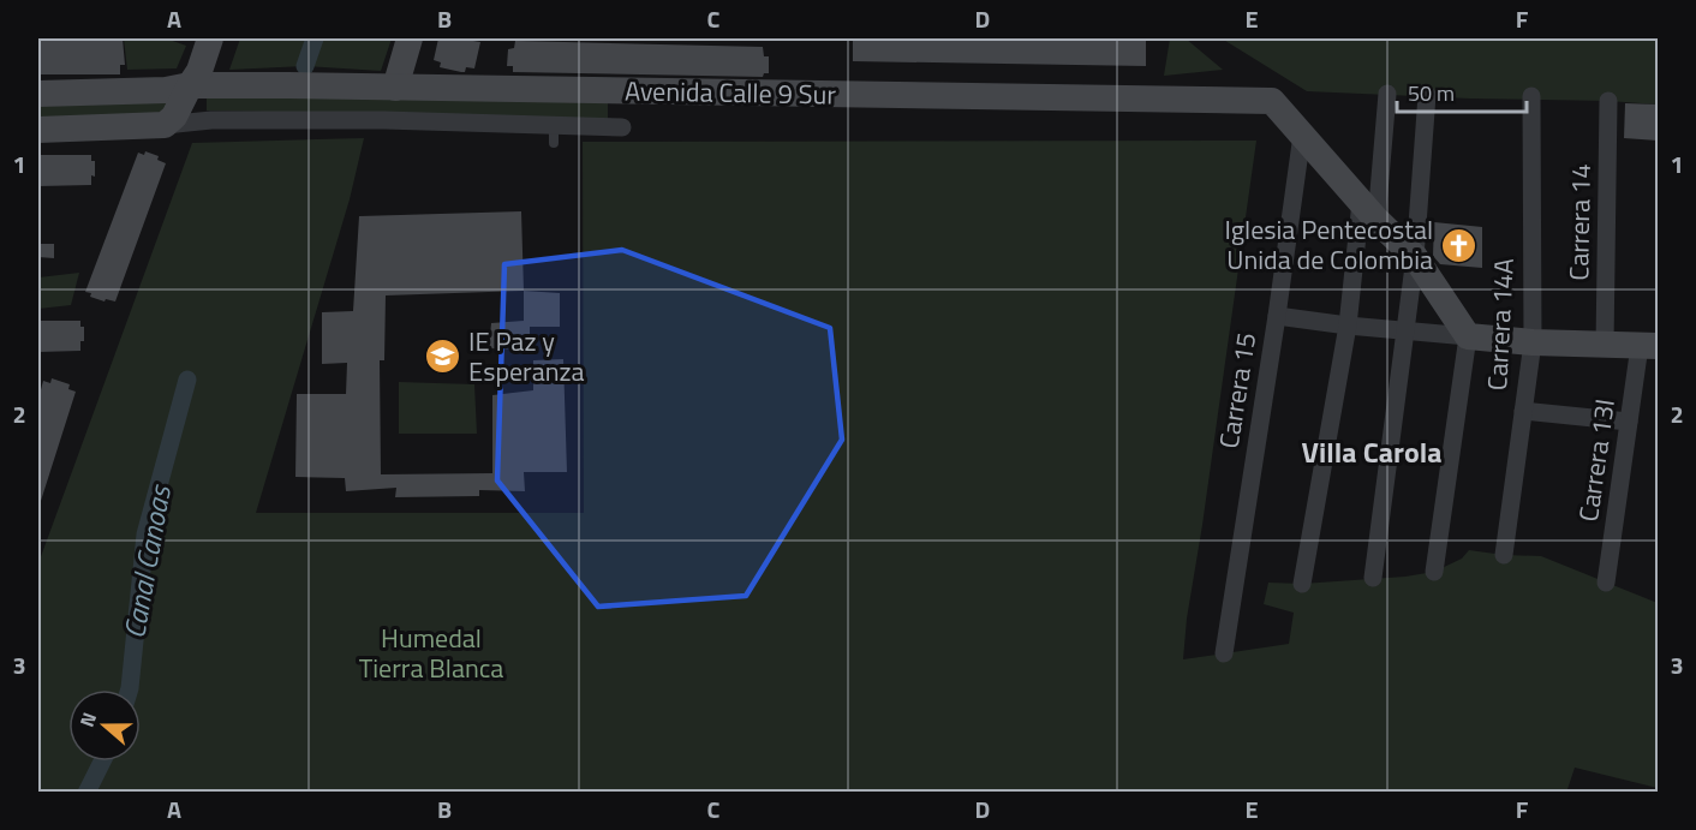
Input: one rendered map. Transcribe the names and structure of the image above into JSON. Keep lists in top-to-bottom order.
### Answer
{
  "streets": {
    "street": [
      "Avenida Calle 9 Sur",
      "Carrera 14",
      "Carrera 14A",
      "Carrera 15",
      "Carrera 13I"
    ]
  },
  "crossings": [
    ["Avenida Calle 9 Sur", "Carrera 15"]
  ],
  "districts": ["Villa Carola"],
  "water": ["Canal Canoas"],
  "parks": ["Humedal Tierra Blanca"],
  "places": {
    "church": ["Iglesia Pentecostal Unida de Colombia"],
    "school or university": ["IE Paz y Esperanza"]
  },
  "scale_bar": "50 m",
  "north": "left",
  "grid": {
    "columns": [
      "A",
      "B",
      "C",
      "D",
      "E",
      "F"
    ],
    "rows": ["1", "2", "3"]
  }
}
